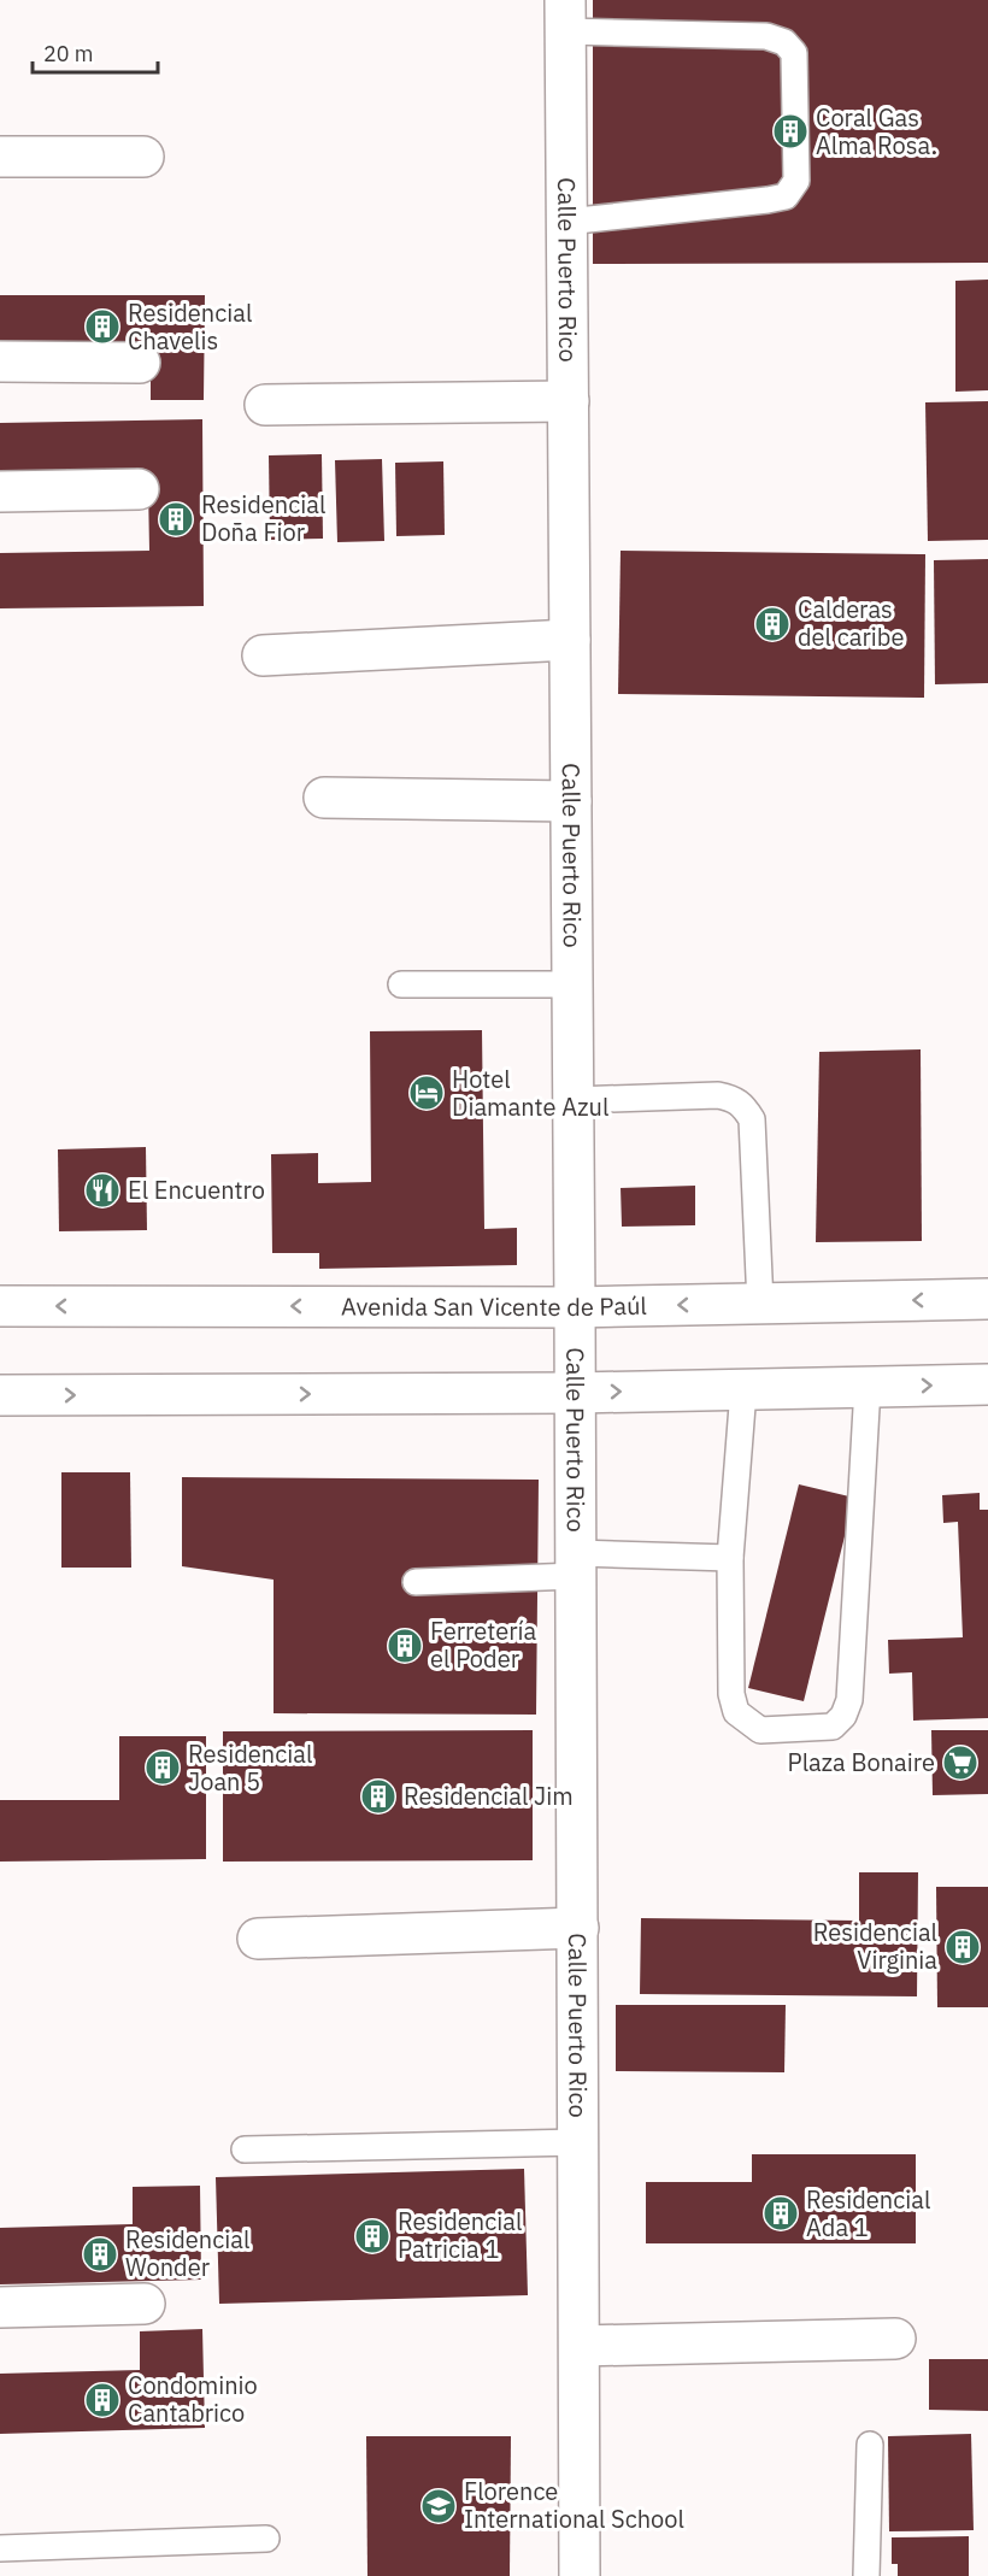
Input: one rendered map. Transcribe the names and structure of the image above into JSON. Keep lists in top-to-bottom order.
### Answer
{
  "streets": {
    "street": ["Calle Puerto Rico", "Avenida San Vicente de Paúl"]
  },
  "crossings": [
    ["Calle Puerto Rico", "Avenida San Vicente de Paúl"]
  ],
  "places": {
    "building": [
      "Coral Gas Alma Rosa.",
      "Residencial Chavelis",
      "Residencial Doña Fior",
      "Calderas del caribe",
      "Ferretería el Poder",
      "Residencial Joan 5",
      "Residencial Jim",
      "Residencial Virginia",
      "Residencial Ada 1",
      "Residencial Patricia 1",
      "Residencial Wonder",
      "Condominio Cantabrico"
    ],
    "hotel": ["Hotel Diamante Azul"],
    "restaurant": ["El Encuentro"],
    "supermarket": ["Plaza Bonaire"],
    "school or university": ["Florence International School"]
  },
  "scale_bar": "20 m"
}
